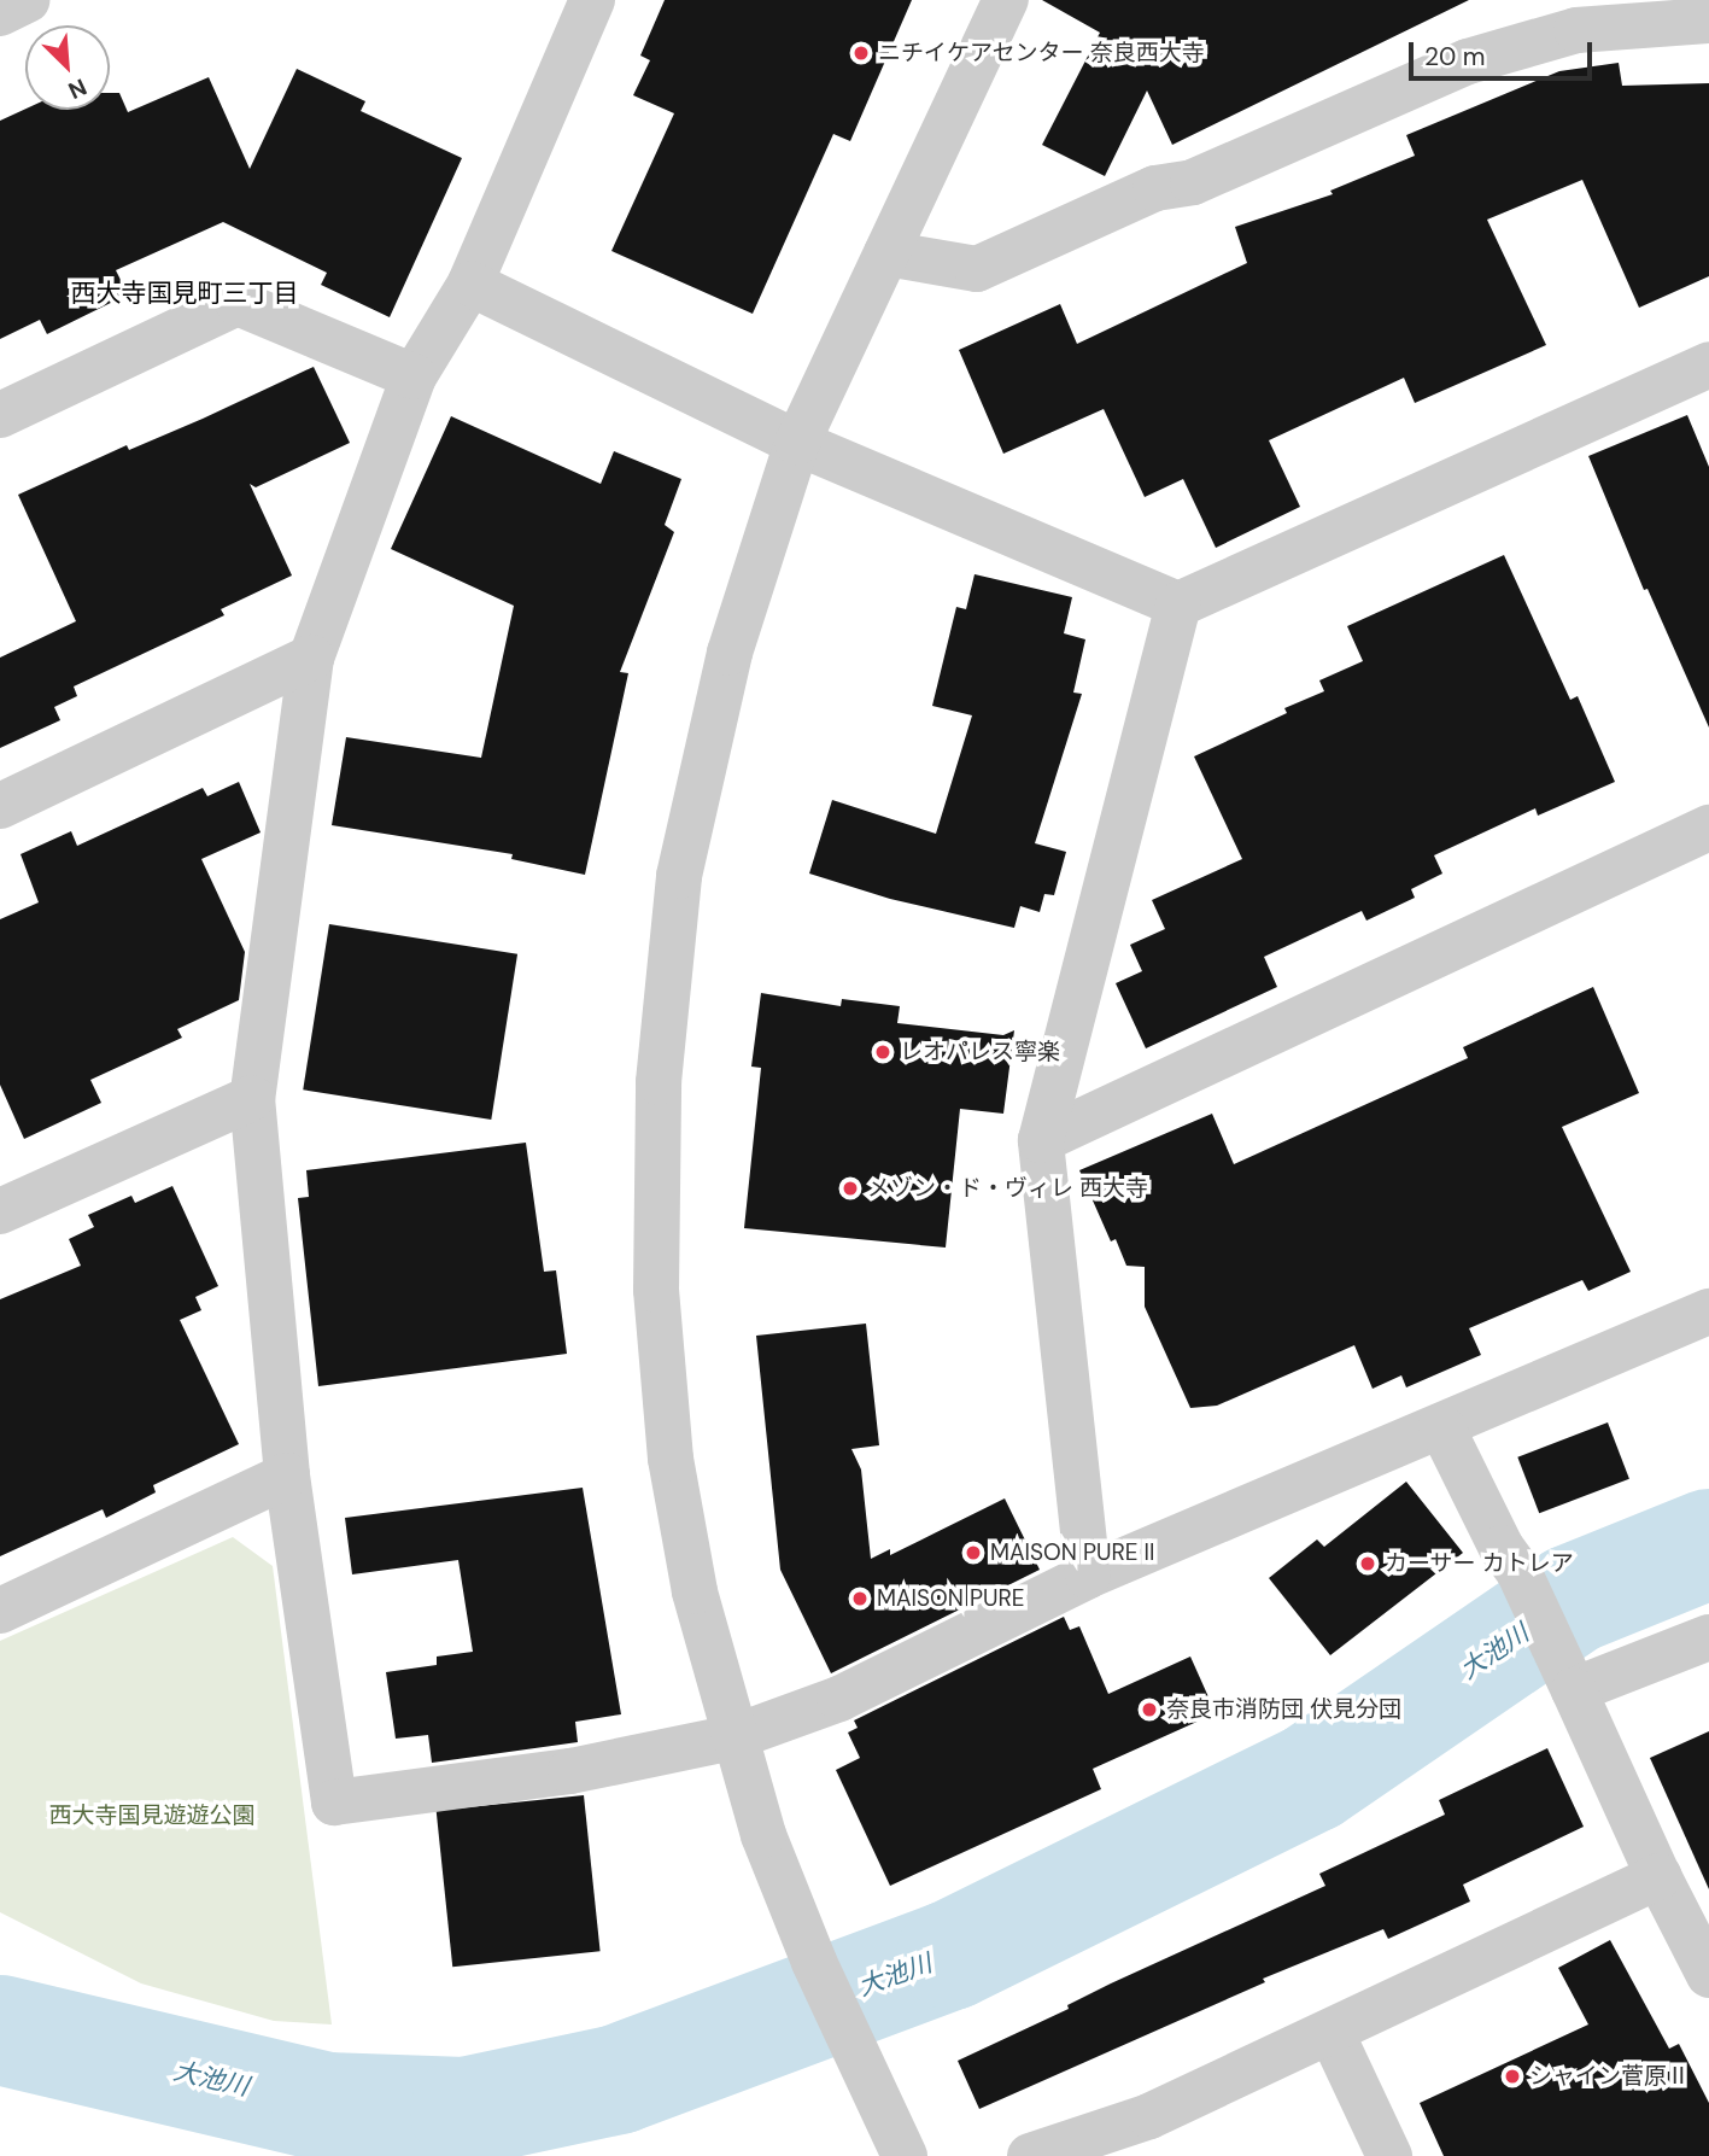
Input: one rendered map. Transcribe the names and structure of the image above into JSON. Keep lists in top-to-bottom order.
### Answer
{
  "districts": ["西大寺国見町三丁目"],
  "water": ["大池川"],
  "parks": ["西大寺国見遊遊公園"],
  "places": [
    "ニチイケアセンター 奈良西大寺",
    "レオパレス寧楽",
    "メゾン・ド・ヴィレ 西大寺",
    "MAISON PURE II",
    "カーサー カトレア",
    "MAISON PURE",
    "奈良市消防団 伏見分団",
    "シャイン菅原Ⅱ"
  ],
  "scale_bar": "20 m",
  "north": "bottom right"
}
